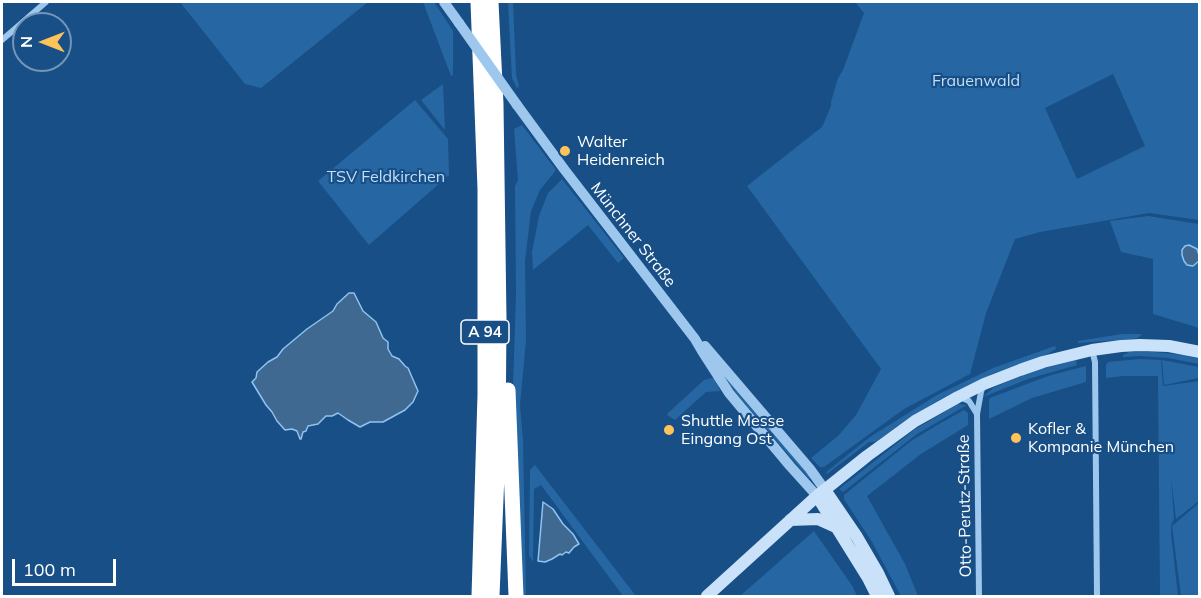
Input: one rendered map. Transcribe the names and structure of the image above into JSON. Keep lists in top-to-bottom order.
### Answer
{
  "streets": {
    "highway": ["A 94"],
    "street": ["Münchner Straße", "Otto-Perutz-Straße"]
  },
  "parks": ["Frauenwald", "TSV Feldkirchen"],
  "places": ["Walter Heidenreich", "Shuttle Messe Eingang Ost", "Kofler & Kompanie München"],
  "scale_bar": "100 m",
  "north": "left"
}
